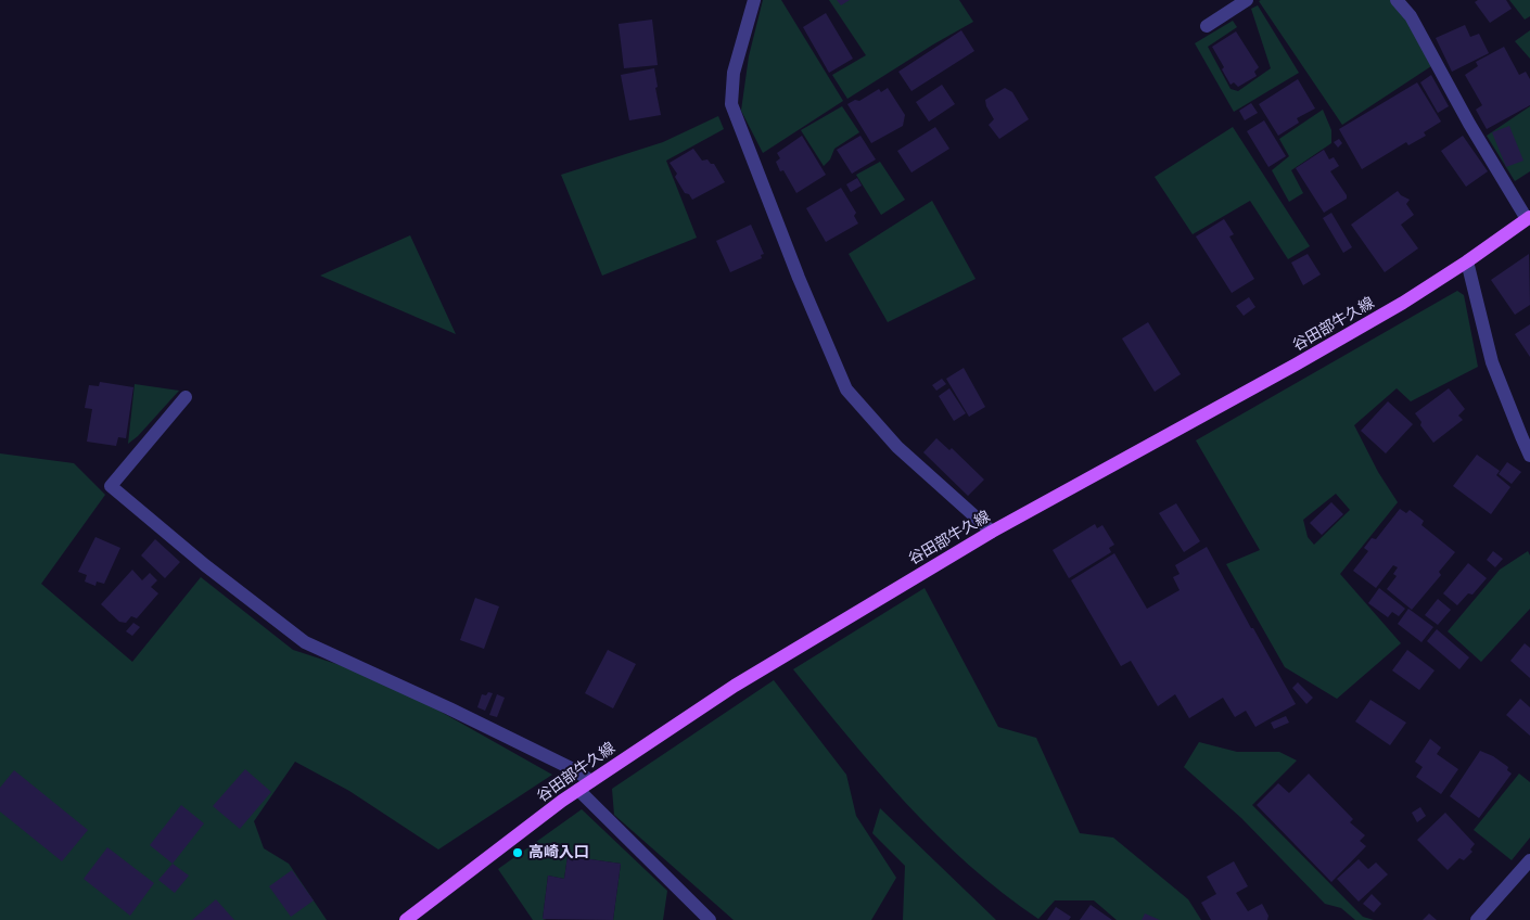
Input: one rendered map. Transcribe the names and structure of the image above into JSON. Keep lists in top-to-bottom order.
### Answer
{
  "streets": {
    "main road": ["谷田部牛久線"]
  },
  "places": ["高崎入口"]
}
